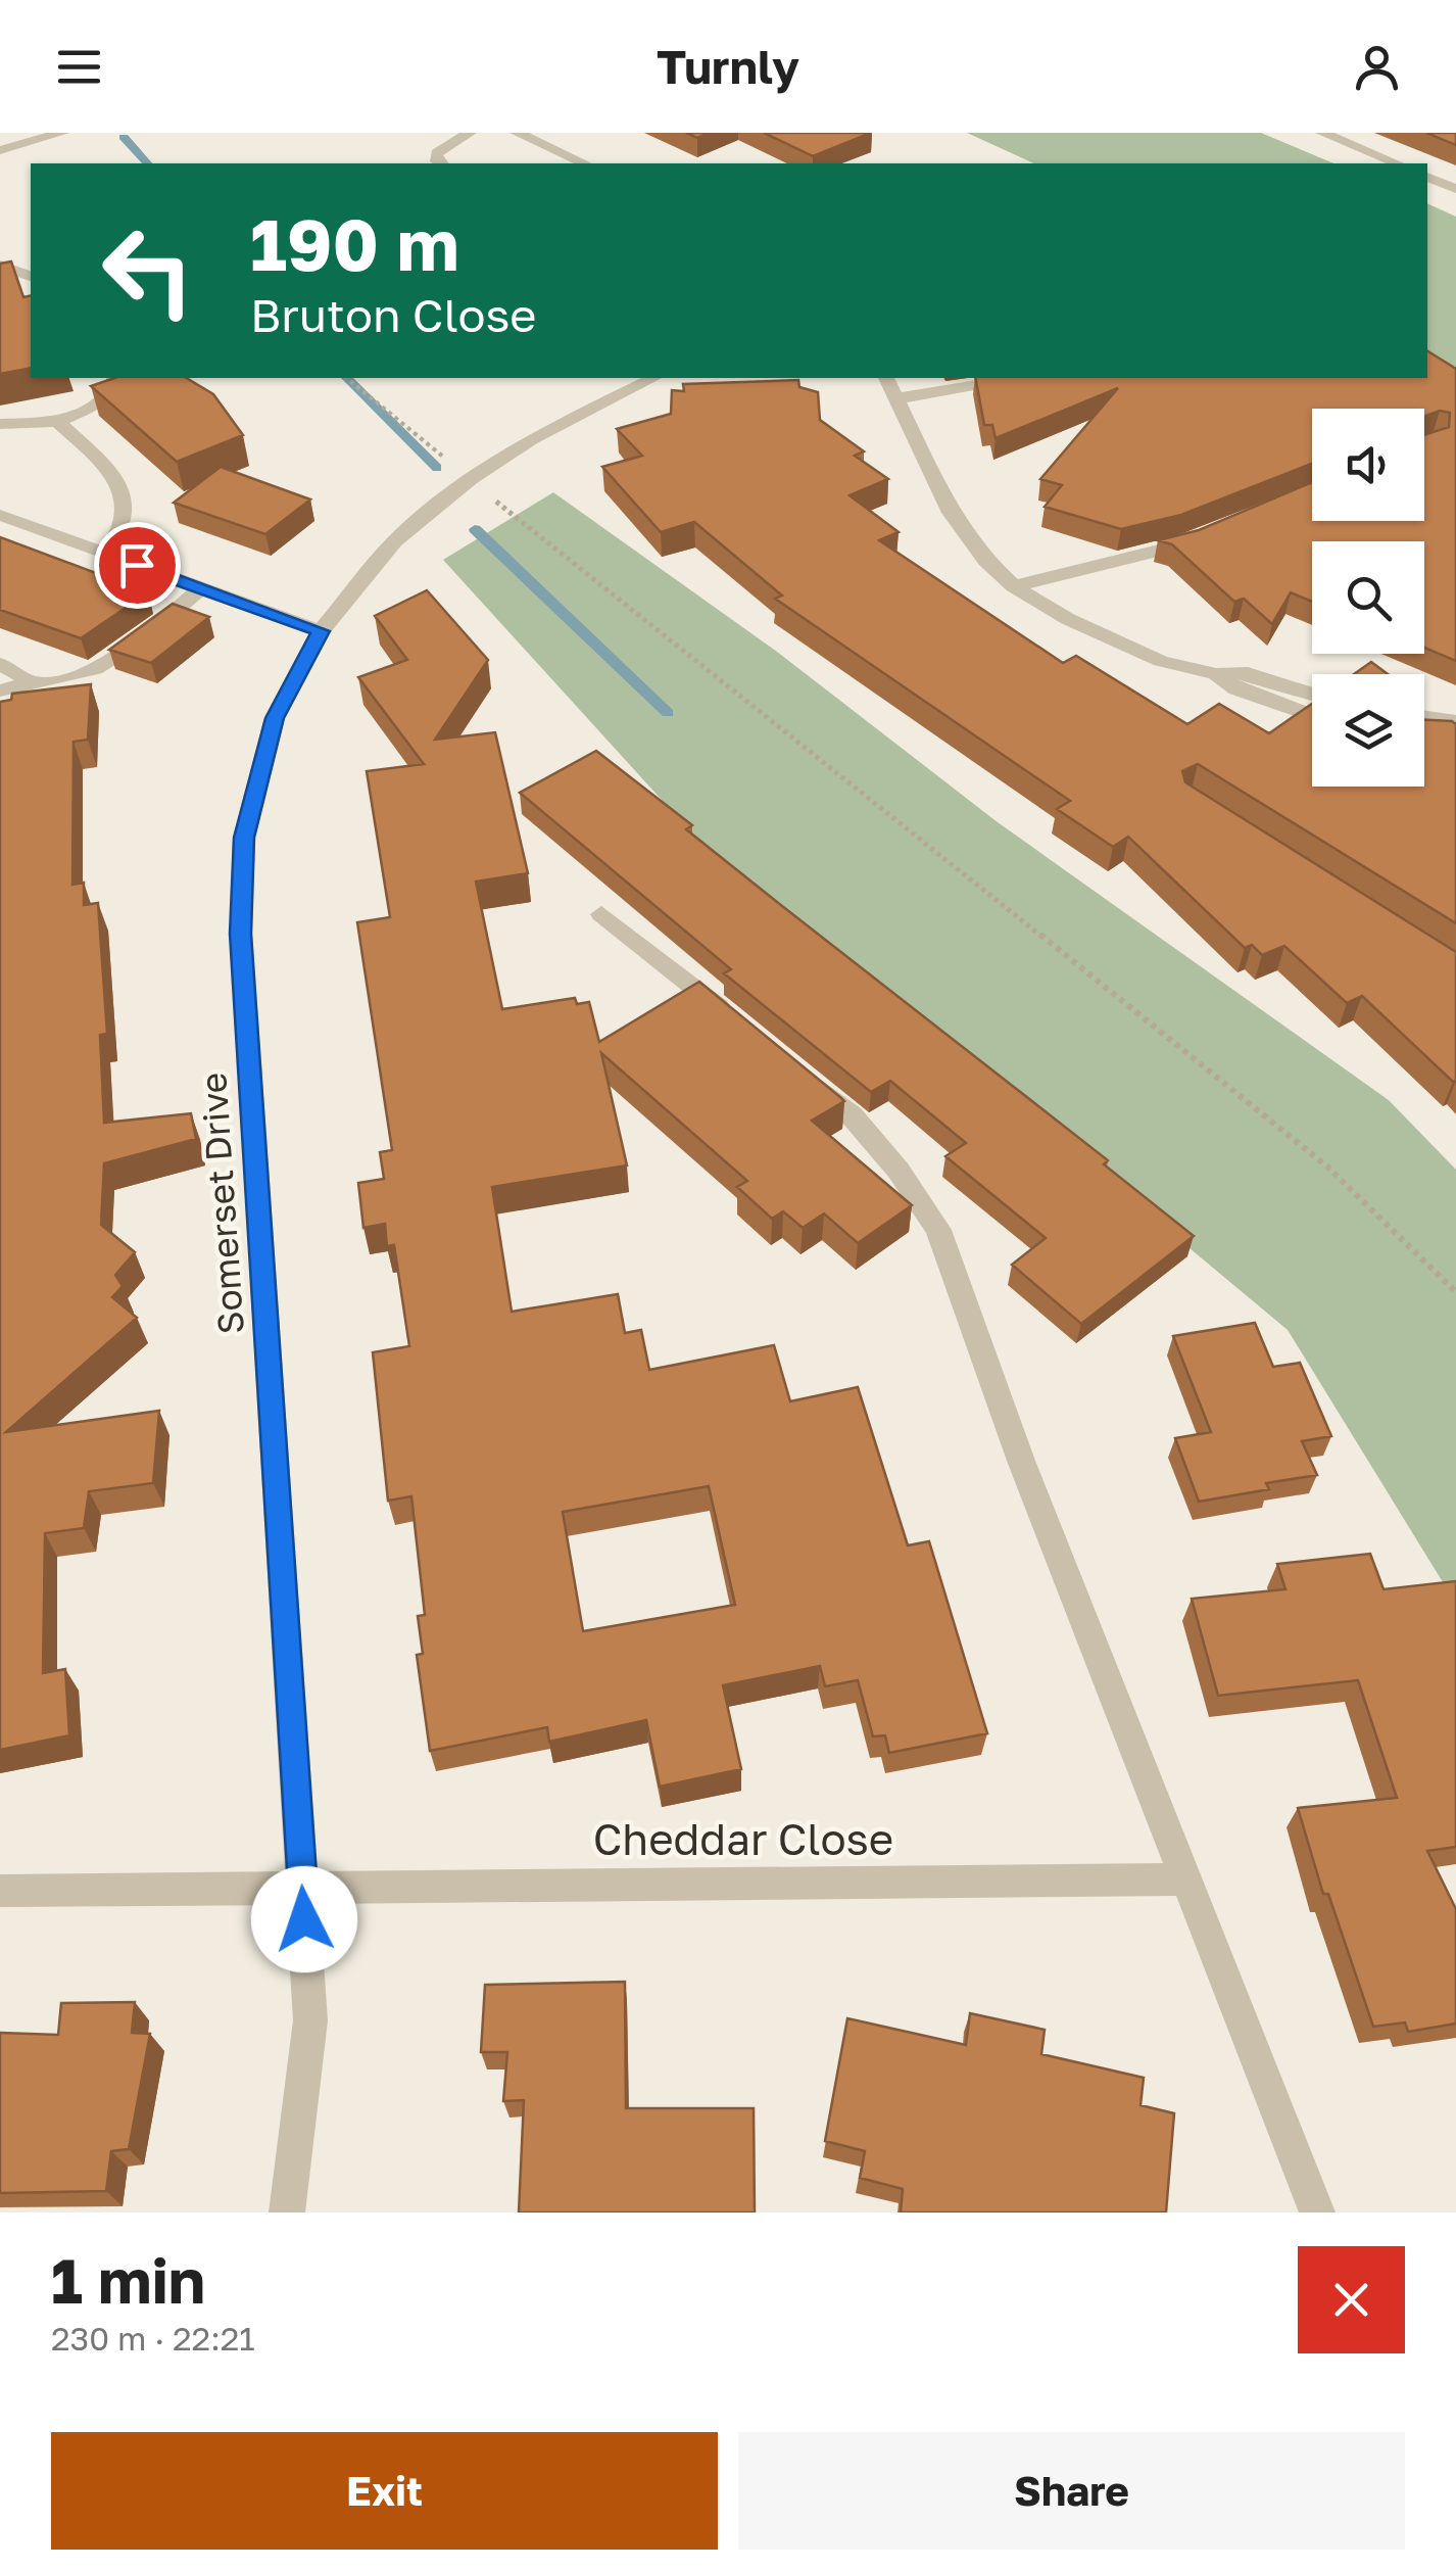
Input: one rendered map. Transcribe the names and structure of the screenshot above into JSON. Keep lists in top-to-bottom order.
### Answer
{
  "streets": {
    "street": ["Somerset Drive", "Cheddar Close"]
  },
  "crossings": [
    ["Somerset Drive", "Cheddar Close"]
  ],
  "page": {
    "header": "Turnly",
    "turn": ["190 m", "Bruton Close"],
    "heading": ["1 min", "230 m · 22:21"],
    "buttons": ["Exit", "Share"]
  }
}
